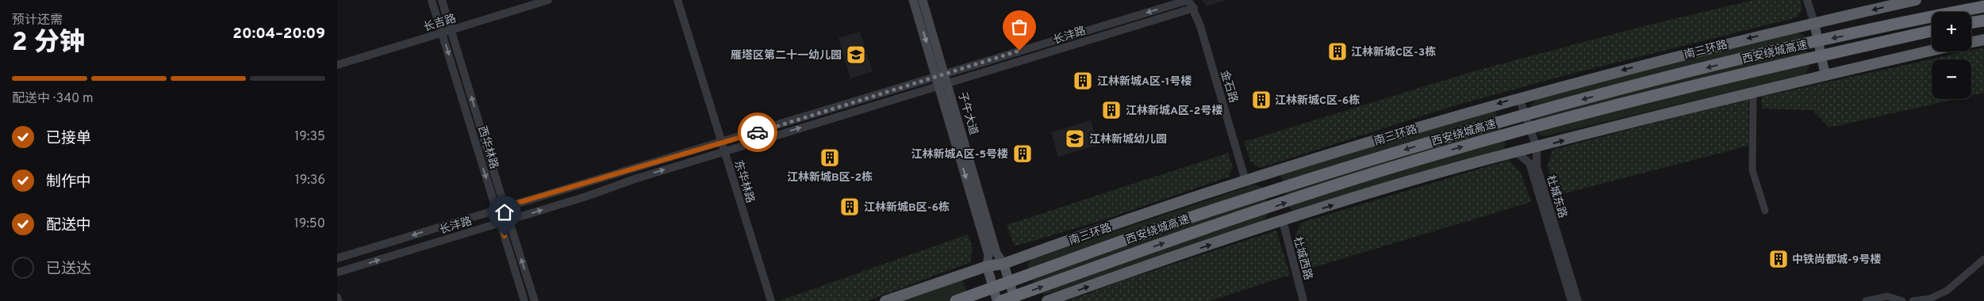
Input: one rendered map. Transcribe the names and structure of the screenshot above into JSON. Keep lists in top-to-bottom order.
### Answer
{
  "streets": {
    "highway": ["南三环路", "西安绕城高速"],
    "main road": ["子午大道"],
    "street": [
      "长吉路",
      "长沣路",
      "金石路",
      "西华林路",
      "东华林路",
      "杜城东路",
      "杜城西路"
    ]
  },
  "crossings": [
    ["长吉路", "西华林路"],
    ["长沣路", "金石路"],
    ["长沣路", "子午大道"],
    ["长沣路", "西华林路"],
    ["长沣路", "东华林路"],
    ["南三环路", "金石路"],
    ["南三环路", "子午大道"],
    ["南三环路", "杜城东路"]
  ],
  "places": {
    "building": [
      "江林新城C区-3栋",
      "江林新城A区-1号楼",
      "江林新城C区-6栋",
      "江林新城A区-2号楼",
      "江林新城A区-5号楼",
      "江林新城B区-2栋",
      "江林新城B区-6栋",
      "中铁尚都城-9号楼"
    ],
    "school or university": ["雁塔区第二十一幼儿园", "江林新城幼儿园"]
  },
  "page": {
    "heading": ["2 分钟", "预计还需", "20:04–20:09"],
    "map_buttons": ["+", "−"],
    "bar": "配送中 · 340 m",
    "list": [
      ["已接单", "19:35"],
      ["制作中", "19:36"],
      ["配送中", "19:50"],
      "已送达"
    ]
  }
}
